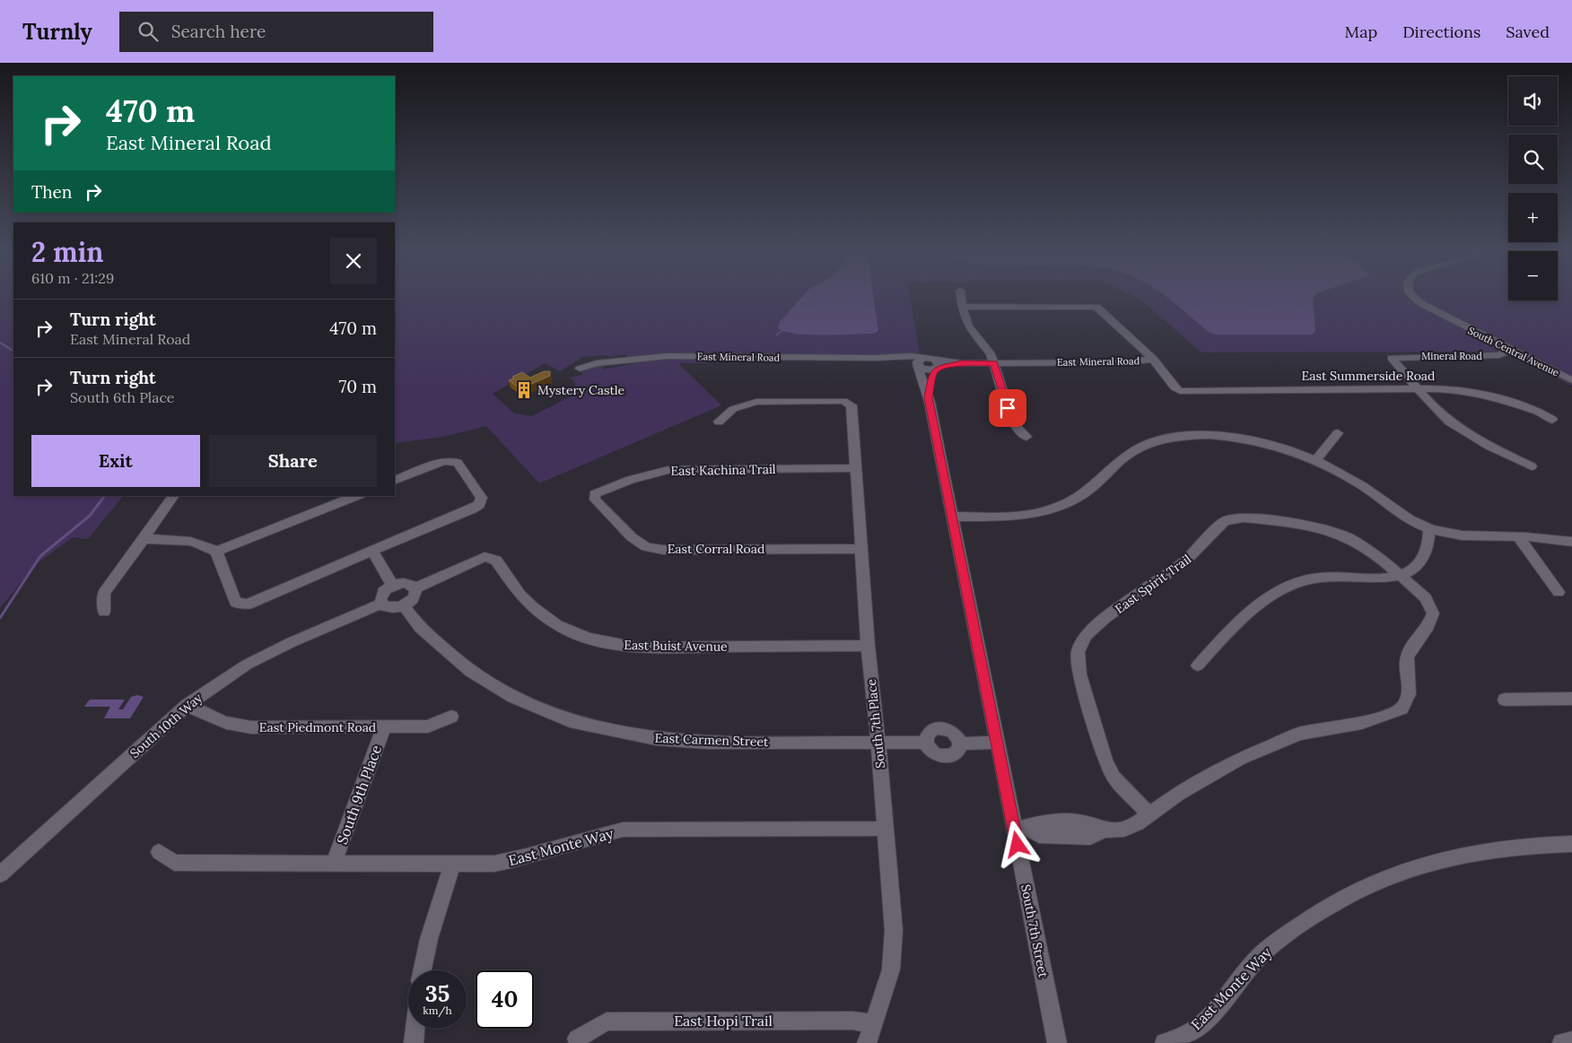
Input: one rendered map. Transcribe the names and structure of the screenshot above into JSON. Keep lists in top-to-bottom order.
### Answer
{
  "streets": {
    "street": [
      "South Central Avenue",
      "Mineral Road",
      "East Mineral Road",
      "East Summerside Road",
      "East Kachina Trail",
      "East Corral Road",
      "East Spirit Trail",
      "East Buist Avenue",
      "South 7th Place",
      "South 10th Way",
      "East Piedmont Road",
      "East Carmen Street",
      "South 9th Place",
      "East Monte Way",
      "South 7th Street",
      "East Hopi Trail"
    ]
  },
  "crossings": [
    ["South Central Avenue", "Mineral Road"],
    ["East Mineral Road", "East Summerside Road"],
    ["East Mineral Road", "South 7th Street"],
    ["East Kachina Trail", "East Corral Road"],
    ["East Kachina Trail", "South 7th Place"],
    ["East Corral Road", "South 7th Place"],
    ["East Buist Avenue", "South 7th Place"],
    ["East Buist Avenue", "South 10th Way"],
    ["East Buist Avenue", "East Carmen Street"],
    ["South 7th Place", "East Carmen Street"],
    ["South 7th Place", "East Monte Way"],
    ["South 7th Place", "East Hopi Trail"],
    ["South 10th Way", "East Piedmont Road"],
    ["South 10th Way", "East Carmen Street"],
    ["East Piedmont Road", "South 9th Place"],
    ["South 9th Place", "East Monte Way"]
  ],
  "places": {
    "building": ["Mystery Castle"]
  },
  "page": {
    "header": "Turnly",
    "search": "Search here",
    "nav": ["Map", "Directions", "Saved"],
    "map_buttons": ["+", "−"],
    "turn": ["470 m", "East Mineral Road"],
    "then": "Then",
    "heading": ["2 min", "610 m · 21:29"],
    "list": [
      {
        "name": "Turn right",
        "note": "East Mineral Road",
        "value": "470 m"
      },
      {
        "name": "Turn right",
        "note": "South 6th Place",
        "value": "70 m"
      }
    ],
    "buttons": ["Exit", "Share"],
    "speed": "35 km/h",
    "limit": "40"
  }
}
